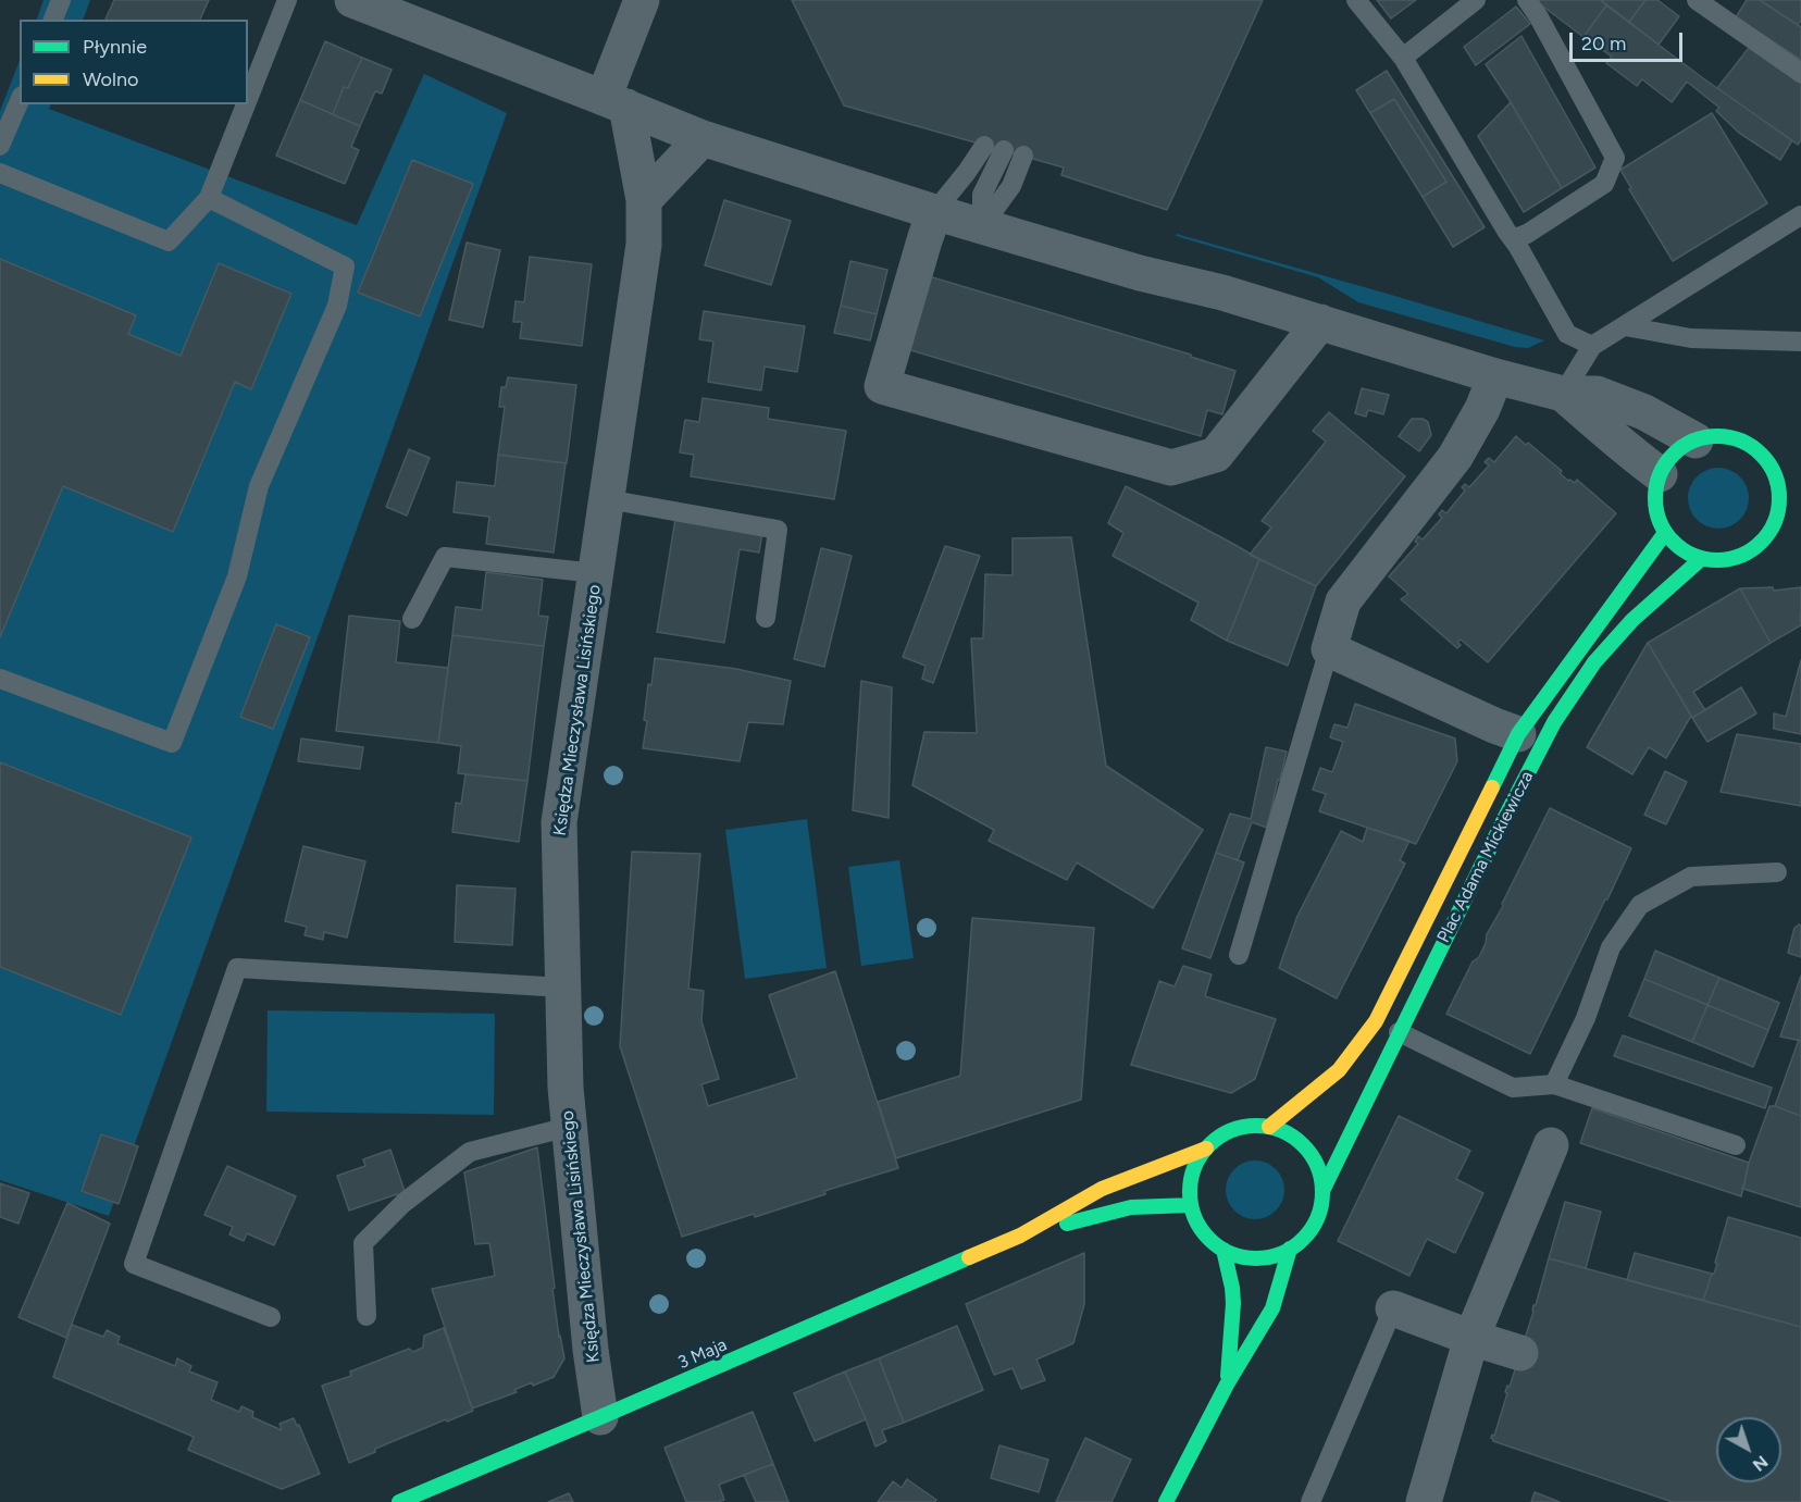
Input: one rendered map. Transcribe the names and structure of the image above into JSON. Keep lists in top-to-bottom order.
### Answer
{
  "streets": {
    "main road": ["Plac Adama Mickiewicza", "3 Maja"],
    "street": ["Księdza Mieczysława Lisińskiego"]
  },
  "crossings": [
    ["Księdza Mieczysława Lisińskiego", "3 Maja"],
    ["Plac Adama Mickiewicza", "3 Maja"]
  ],
  "legend": ["Płynnie", "Wolno"],
  "scale_bar": "20 m",
  "north": "bottom right"
}
